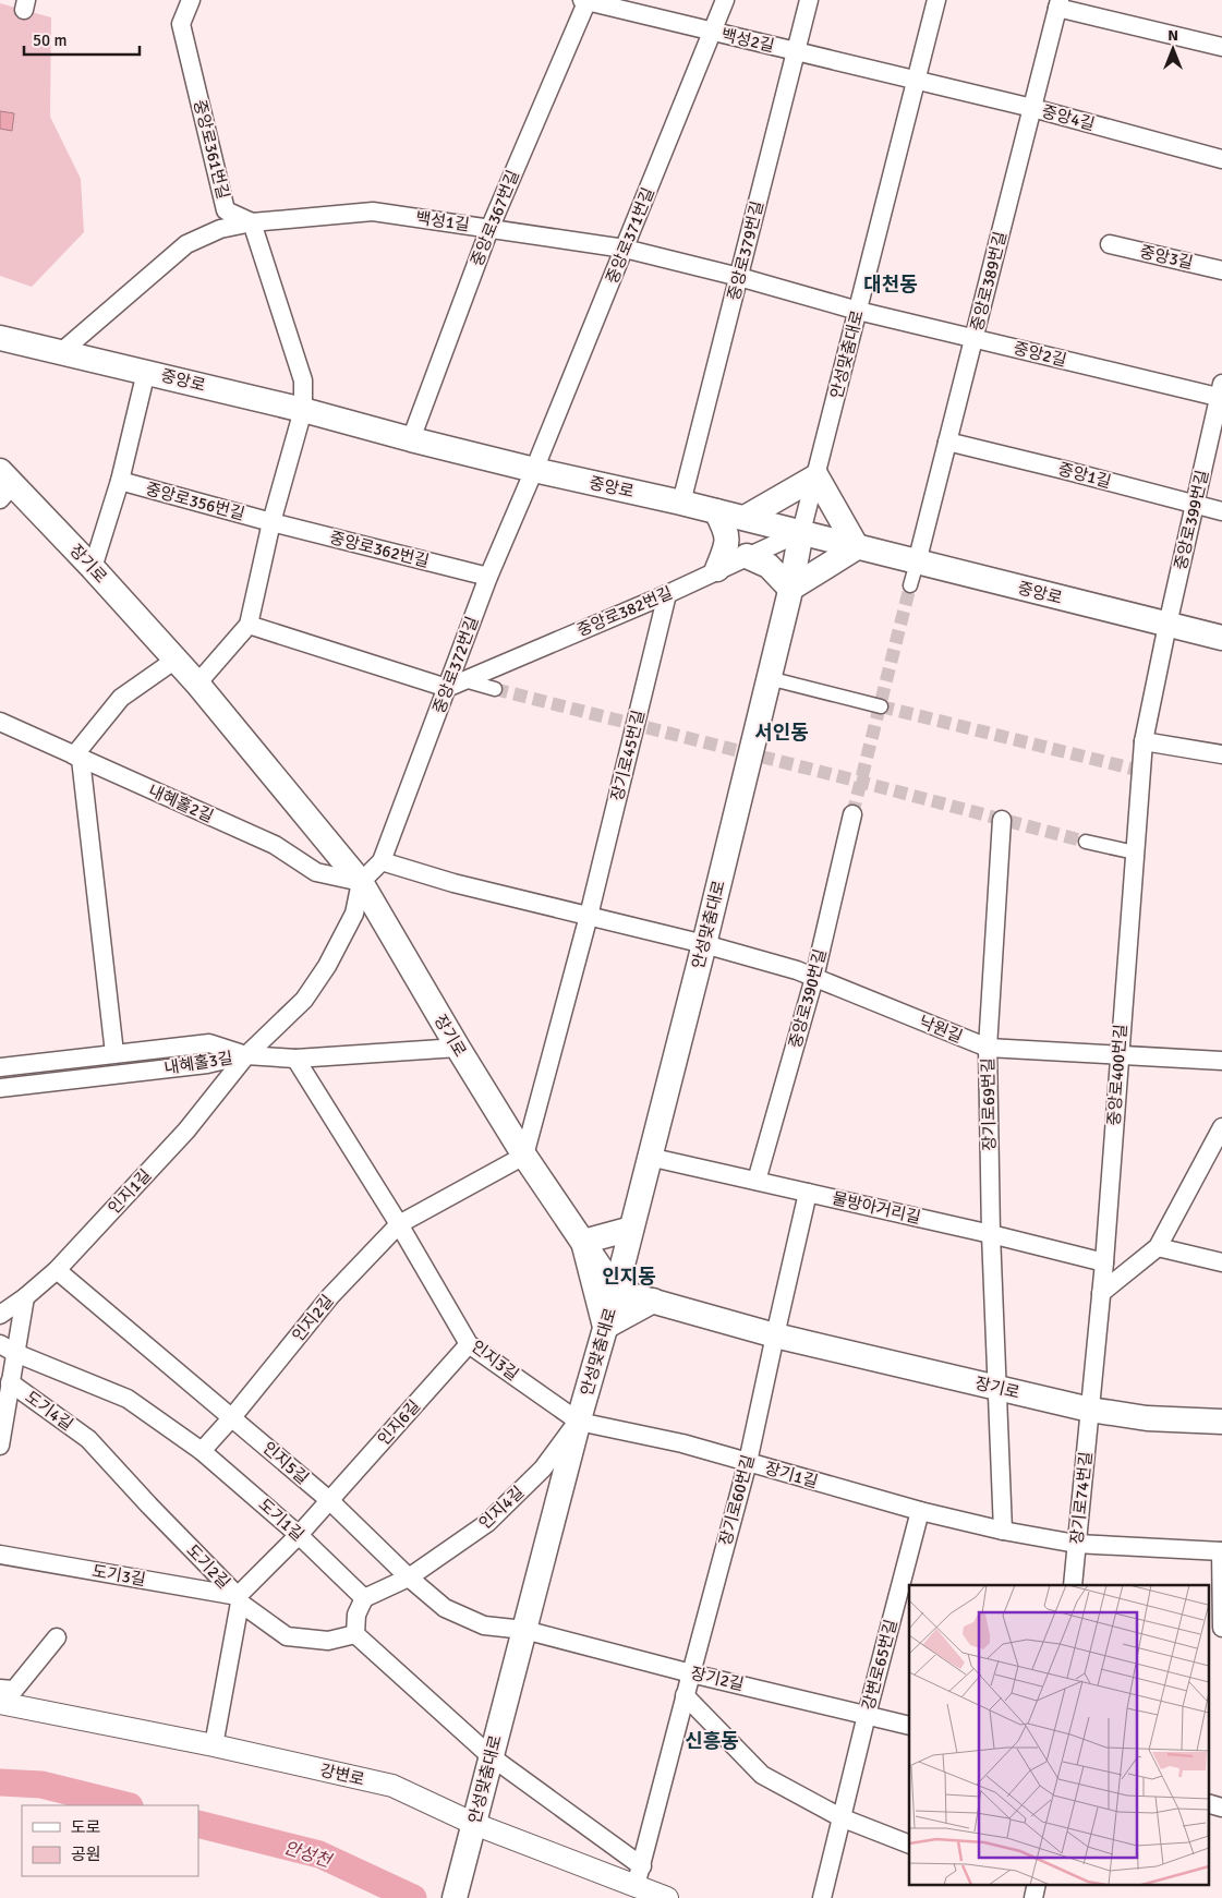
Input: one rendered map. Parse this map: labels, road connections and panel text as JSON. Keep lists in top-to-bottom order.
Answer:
{
  "streets": {
    "main road": ["안성맞춤대로", "중앙로", "장기로"],
    "street": [
      "백성2길",
      "중앙4길",
      "중앙로361번길",
      "중앙로367번길",
      "백성1길",
      "중앙로371번길",
      "중앙로379번길",
      "중앙3길",
      "중앙로389번길",
      "중앙2길",
      "중앙1길",
      "중앙로356번길",
      "중앙로399번길",
      "중앙로362번길",
      "중앙로382번길",
      "중앙로372번길",
      "장기로45번길",
      "내혜홀2길",
      "중앙로390번길",
      "낙원길",
      "내혜홀3길",
      "중앙로400번길",
      "장기로69번길",
      "인지1길",
      "물방아거리길",
      "인지2길",
      "인지3길",
      "도기4길",
      "인지6길",
      "인지5길",
      "장기1길",
      "장기로74번길",
      "장기로60번길",
      "인지4길",
      "도기1길",
      "도기2길",
      "도기3길",
      "강변로65번길",
      "장기2길",
      "강변로"
    ]
  },
  "crossings": [
    ["백성2길", "중앙4길"],
    ["백성2길", "중앙로367번길"],
    ["백성2길", "중앙로371번길"],
    ["백성2길", "중앙로379번길"],
    ["백성2길", "안성맞춤대로"],
    ["중앙4길", "중앙로389번길"],
    ["중앙4길", "안성맞춤대로"],
    ["중앙로361번길", "백성1길"],
    ["중앙로367번길", "백성1길"],
    ["중앙로367번길", "중앙로"],
    ["백성1길", "중앙로371번길"],
    ["백성1길", "중앙로379번길"],
    ["백성1길", "안성맞춤대로"],
    ["백성1길", "중앙2길"],
    ["백성1길", "중앙로"],
    ["중앙로371번길", "중앙로"],
    ["중앙로371번길", "중앙로372번길"],
    ["중앙로379번길", "중앙로"],
    ["중앙로389번길", "중앙2길"],
    ["중앙로389번길", "중앙로"],
    ["중앙로389번길", "중앙1길"],
    ["안성맞춤대로", "중앙2길"],
    ["안성맞춤대로", "중앙로"],
    ["안성맞춤대로", "장기로"],
    ["안성맞춤대로", "중앙로382번길"],
    ["안성맞춤대로", "낙원길"],
    ["안성맞춤대로", "물방아거리길"],
    ["안성맞춤대로", "인지3길"],
    ["안성맞춤대로", "인지5길"],
    ["안성맞춤대로", "장기1길"],
    ["안성맞춤대로", "인지4길"],
    ["안성맞춤대로", "장기2길"],
    ["안성맞춤대로", "강변로"],
    ["중앙2길", "중앙로399번길"],
    ["중앙로", "중앙로399번길"],
    ["중앙로", "중앙로382번길"],
    ["중앙로", "중앙로372번길"],
    ["중앙로", "중앙로400번길"],
    ["중앙1길", "중앙로399번길"],
    ["중앙로356번길", "중앙로362번길"],
    ["중앙로399번길", "중앙로400번길"],
    ["중앙로362번길", "중앙로372번길"],
    ["장기로", "중앙로372번길"],
    ["장기로", "장기로45번길"],
    ["장기로", "내혜홀2길"],
    ["장기로", "중앙로400번길"],
    ["장기로", "장기로69번길"],
    ["장기로", "인지1길"],
    ["장기로", "인지2길"],
    ["장기로", "장기로74번길"],
    ["장기로", "장기로60번길"],
    ["중앙로382번길", "중앙로372번길"],
    ["중앙로382번길", "장기로45번길"],
    ["중앙로372번길", "내혜홀2길"],
    ["중앙로372번길", "인지1길"],
    ["장기로45번길", "인지2길"],
    ["내혜홀2길", "인지1길"],
    ["중앙로390번길", "낙원길"],
    ["중앙로390번길", "물방아거리길"],
    ["낙원길", "중앙로400번길"],
    ["낙원길", "장기로69번길"],
    ["내혜홀3길", "인지1길"],
    ["중앙로400번길", "물방아거리길"],
    ["중앙로400번길", "장기로74번길"],
    ["장기로69번길", "물방아거리길"],
    ["인지1길", "도기4길"],
    ["인지1길", "인지5길"],
    ["인지2길", "인지3길"],
    ["인지2길", "인지5길"],
    ["인지2길", "도기1길"],
    ["인지3길", "인지6길"],
    ["인지3길", "장기1길"],
    ["인지3길", "인지4길"],
    ["도기4길", "도기1길"],
    ["도기4길", "도기2길"],
    ["인지6길", "인지5길"],
    ["인지6길", "도기1길"],
    ["인지6길", "도기2길"],
    ["인지6길", "도기3길"],
    ["인지5길", "인지4길"],
    ["인지5길", "장기2길"],
    ["장기1길", "장기로74번길"],
    ["장기1길", "장기로60번길"],
    ["장기1길", "인지4길"],
    ["장기1길", "강변로65번길"],
    ["장기로60번길", "장기2길"],
    ["장기로60번길", "강변로"],
    ["인지4길", "도기1길"],
    ["도기2길", "도기3길"],
    ["강변로65번길", "장기2길"]
  ],
  "districts": [
    "대천동",
    "서인동",
    "인지동",
    "신흥동"
  ],
  "water": ["안성천"],
  "legend": ["도로", "공원"],
  "scale_bar": "50 m",
  "north": "top"
}
